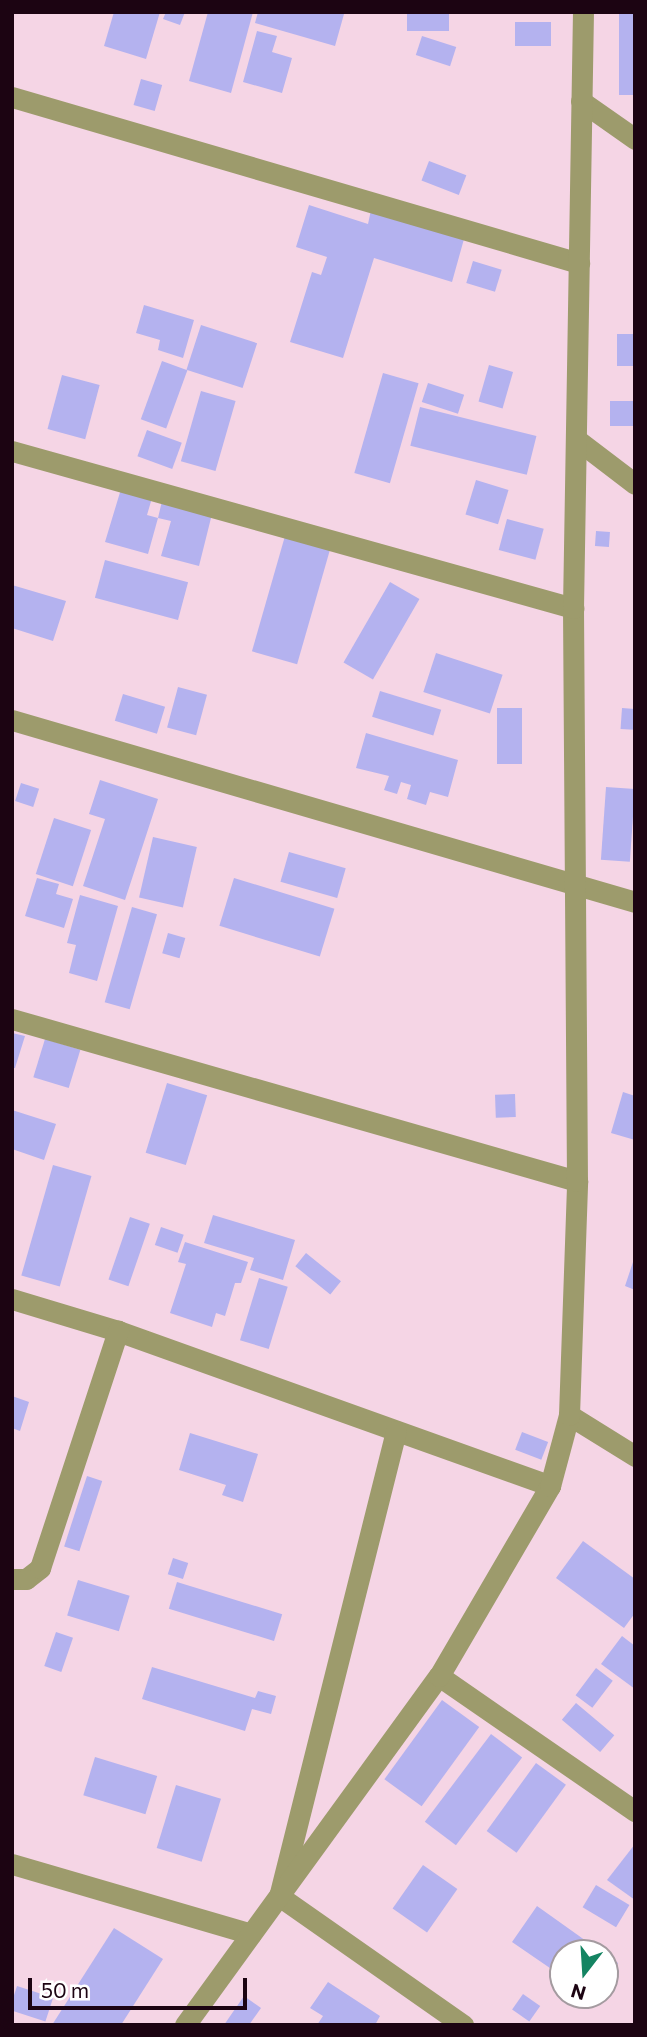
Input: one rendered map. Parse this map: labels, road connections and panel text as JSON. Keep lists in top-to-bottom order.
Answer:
{
  "scale_bar": "50 m",
  "north": "bottom"
}
